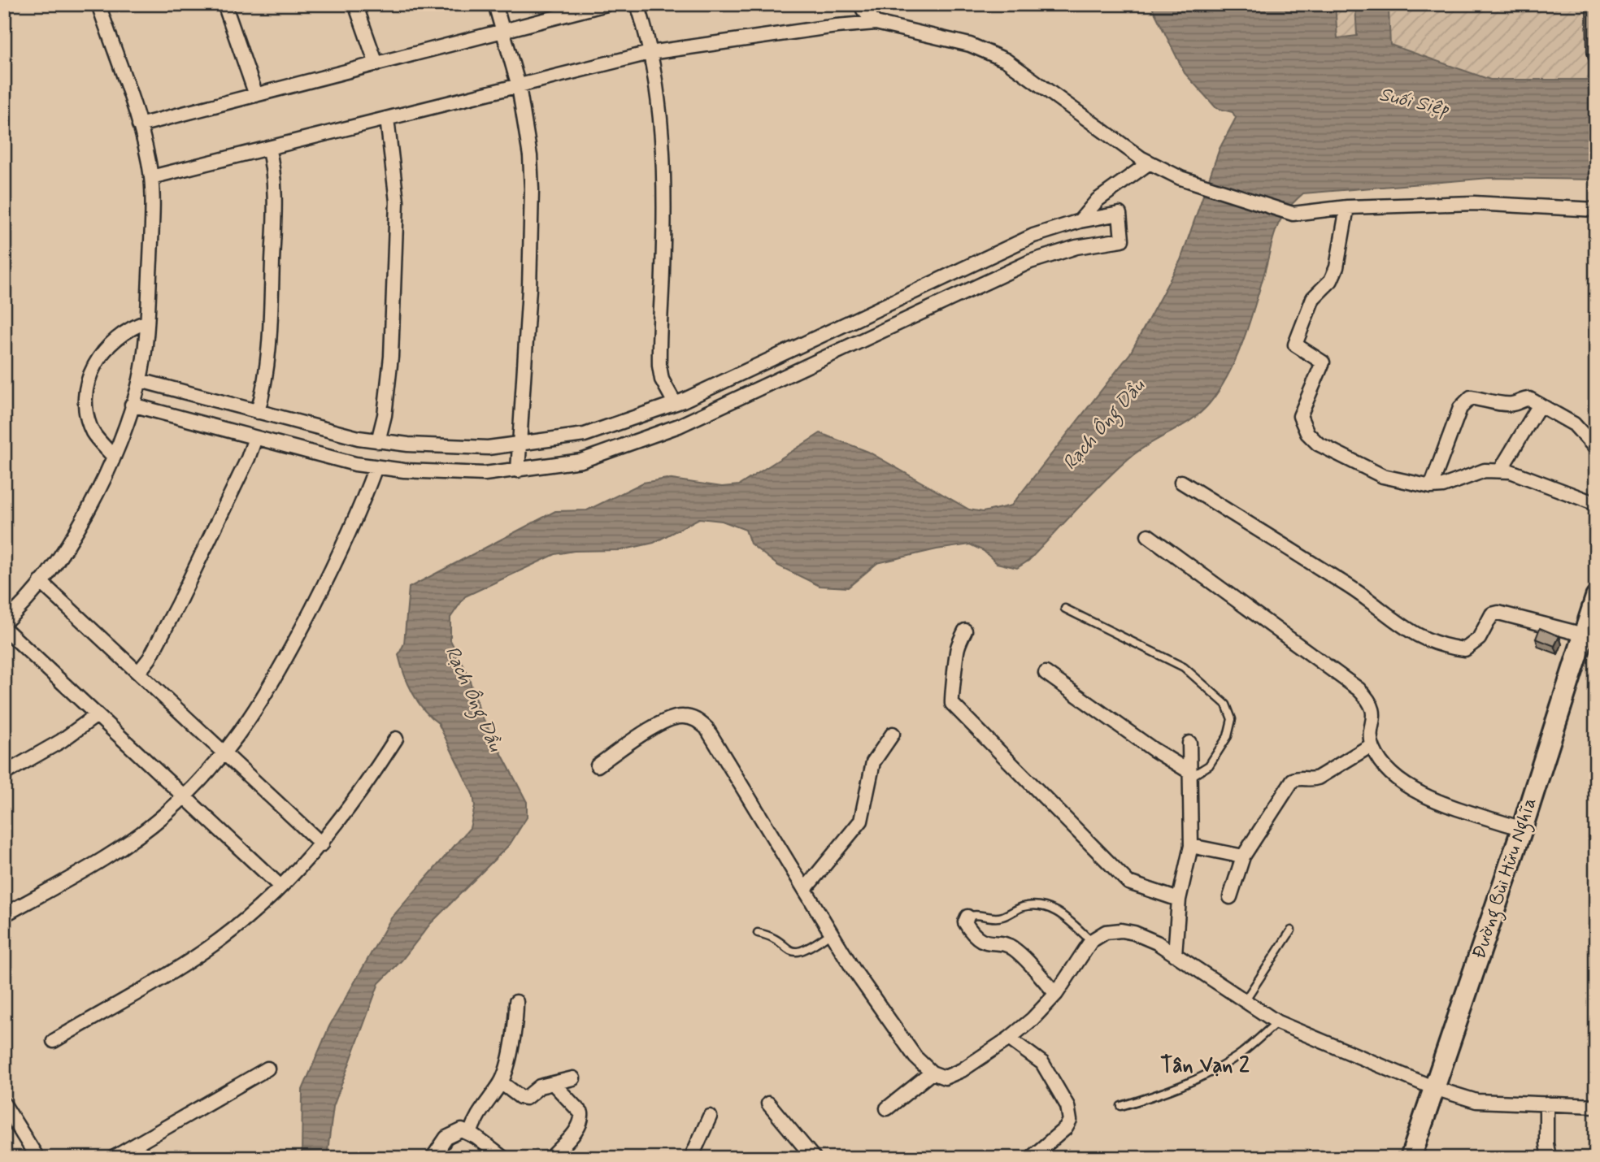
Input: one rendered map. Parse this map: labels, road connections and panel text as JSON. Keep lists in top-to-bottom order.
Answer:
{
  "streets": {
    "main road": ["Đường Bùi Hữu Nghĩa"]
  },
  "districts": ["Tân Vạn 2"],
  "water": ["Suối Siệp", "Rạch Ông Dầu"]
}
